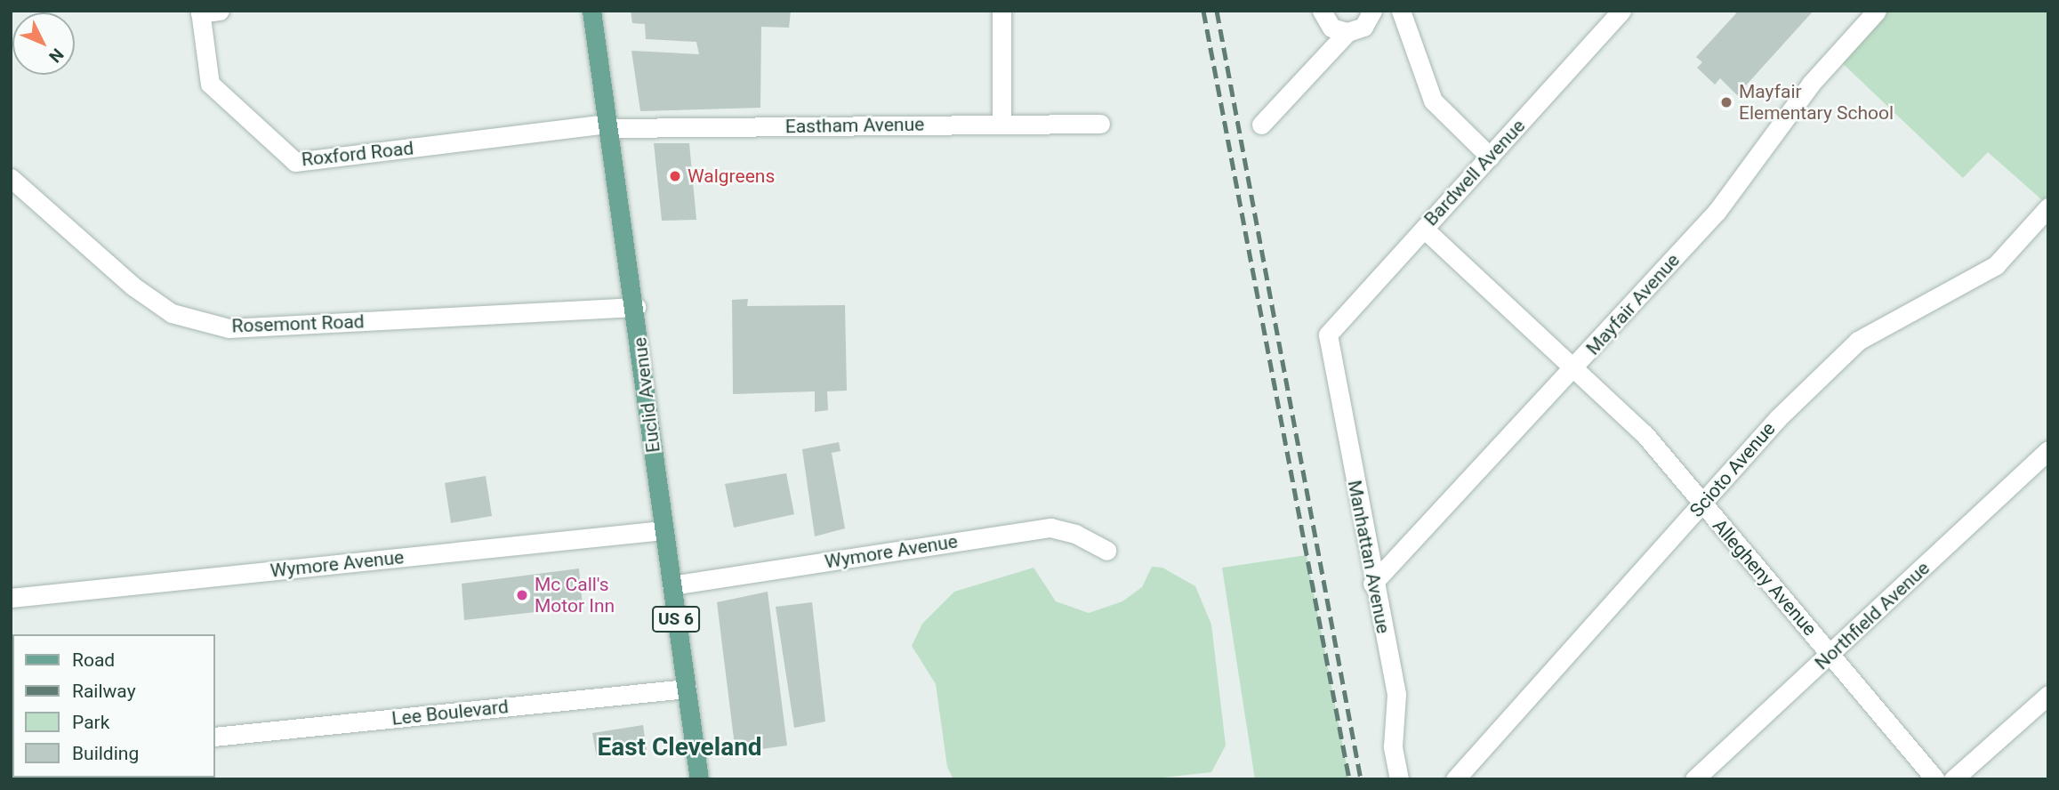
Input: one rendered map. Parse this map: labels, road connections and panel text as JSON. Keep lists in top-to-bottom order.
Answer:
{
  "streets": {
    "main road": ["Euclid Avenue", "US 6"],
    "street": [
      "Eastham Avenue",
      "Roxford Road",
      "Bardwell Avenue",
      "Mayfair Avenue",
      "Rosemont Road",
      "Scioto Avenue",
      "Wymore Avenue",
      "Manhattan Avenue",
      "Allegheny Avenue",
      "Northfield Avenue",
      "Lee Boulevard"
    ]
  },
  "crossings": [
    ["Eastham Avenue", "Roxford Road"],
    ["Eastham Avenue", "Euclid Avenue"],
    ["Roxford Road", "Euclid Avenue"],
    ["Bardwell Avenue", "Manhattan Avenue"],
    ["Bardwell Avenue", "Allegheny Avenue"],
    ["Mayfair Avenue", "Manhattan Avenue"],
    ["Mayfair Avenue", "Allegheny Avenue"],
    ["Rosemont Road", "Euclid Avenue"],
    ["Euclid Avenue", "Wymore Avenue"],
    ["Euclid Avenue", "Lee Boulevard"],
    ["Scioto Avenue", "Allegheny Avenue"],
    ["Allegheny Avenue", "Northfield Avenue"]
  ],
  "districts": ["East Cleveland"],
  "places": ["Mayfair Elementary School", "Walgreens", "Mc Call's Motor Inn"],
  "legend": [
    "Road",
    "Railway",
    "Park",
    "Building"
  ],
  "north": "bottom right"
}
